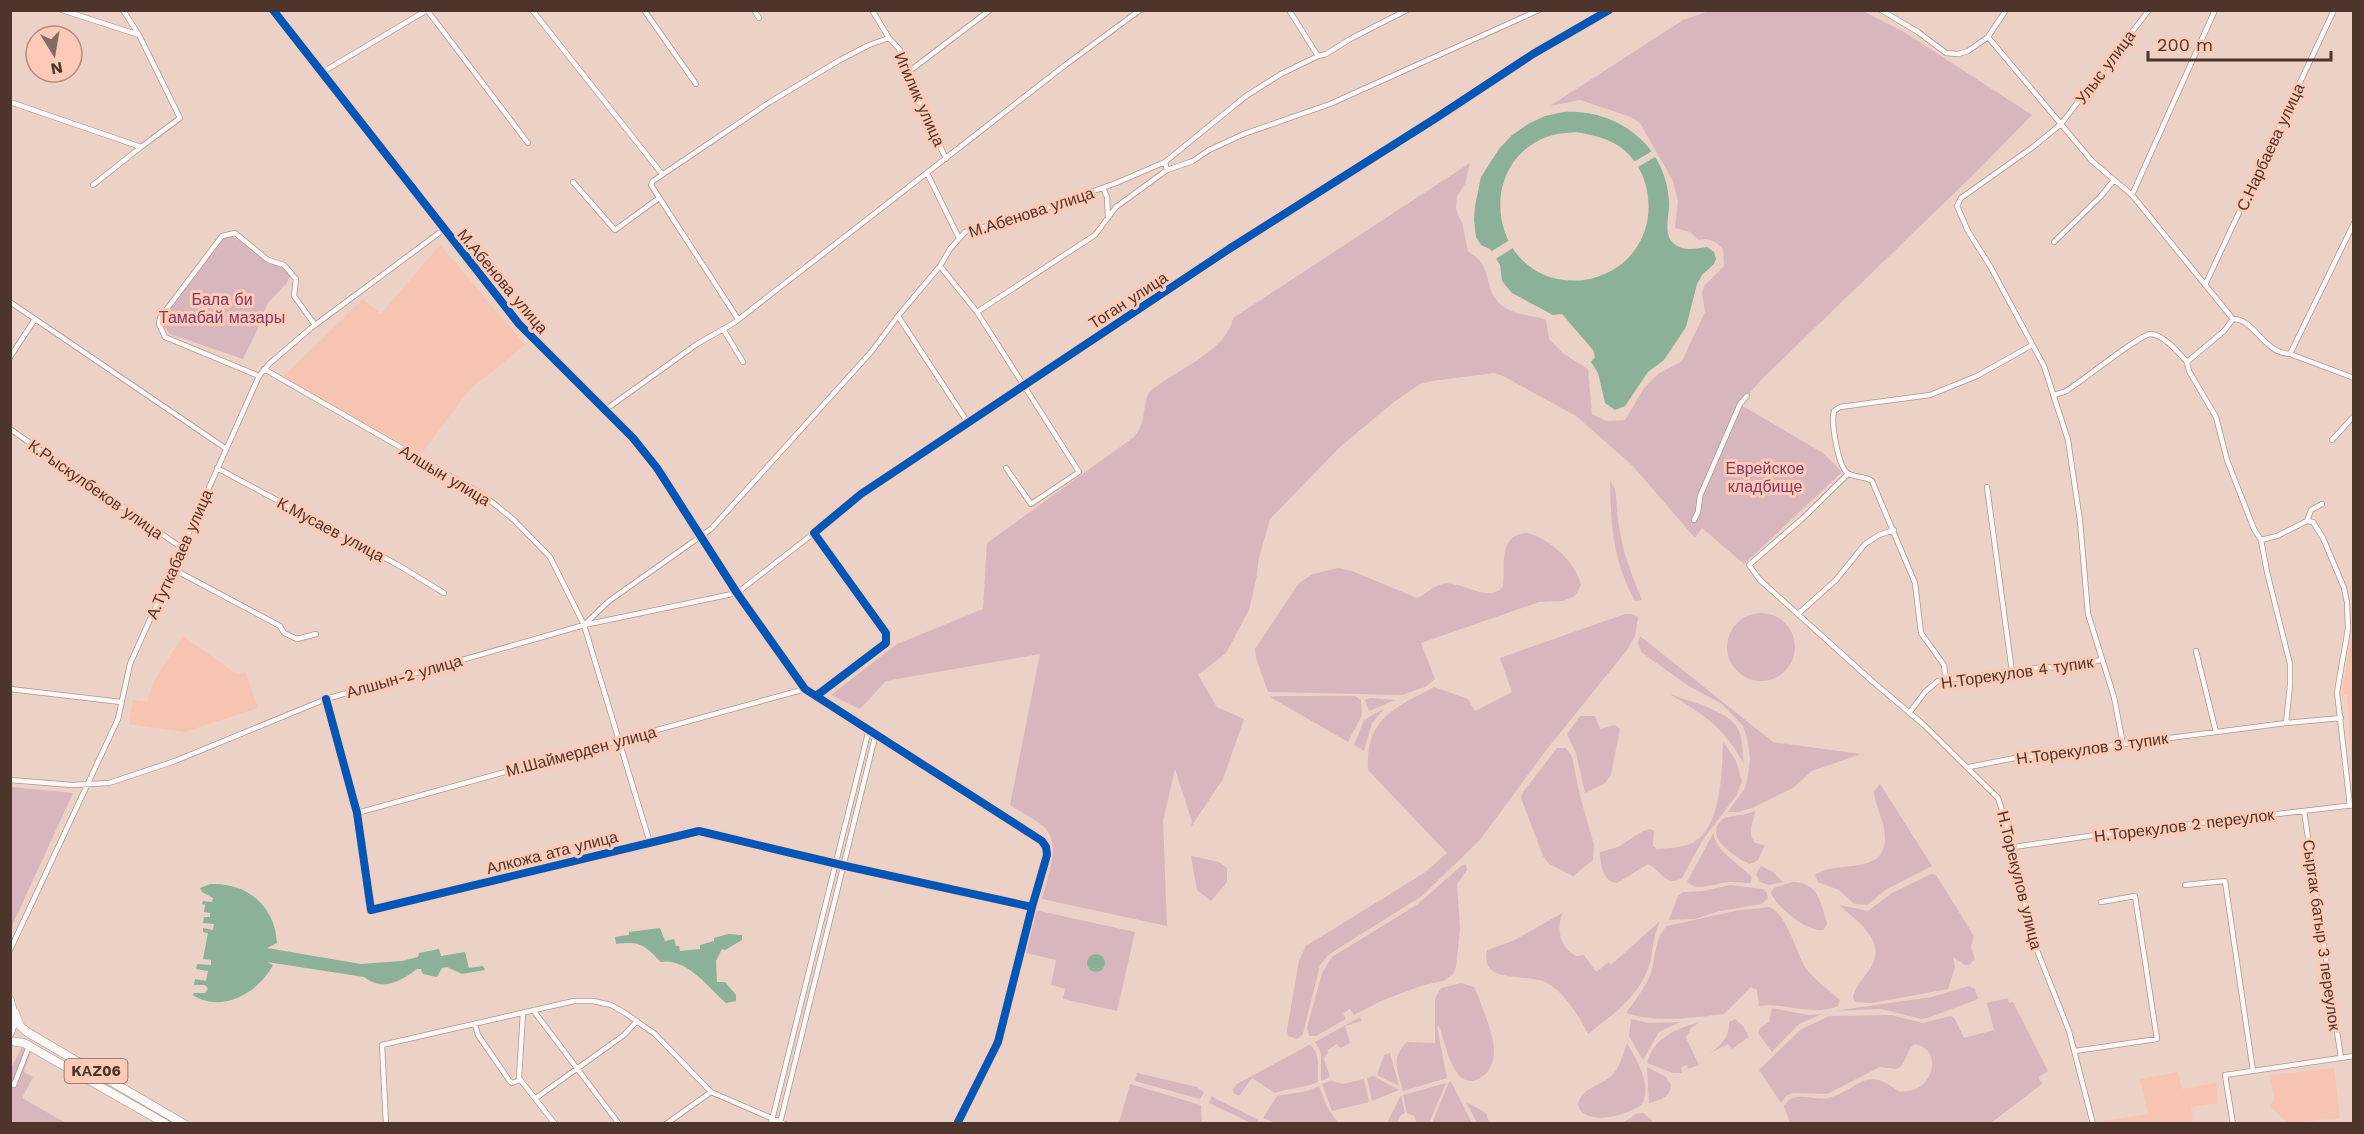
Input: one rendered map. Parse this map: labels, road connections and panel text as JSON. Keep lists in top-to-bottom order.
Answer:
{
  "streets": {
    "main road": ["KАZ06"],
    "street": [
      "Улыс улица",
      "Игилик улица",
      "С.Нарбаева улица",
      "М.Абенова улица",
      "Тоган улица",
      "Алшын улица",
      "К.Рыскулбеков улица",
      "К.Мусаев улица",
      "А.Туткабаев улица",
      "Н.Торекулов 4 тупик",
      "Алшын-2 улица",
      "Н.Торекулов 3 тупик",
      "М.Шаймерден улица",
      "Н.Торекулов 2 переулок",
      "Алкожа ата улица",
      "Н.Торекулов улица",
      "Сыргак батыр 3 переулок"
    ]
  },
  "crossings": [
    ["М.Абенова улица", "Тоган улица"],
    ["М.Абенова улица", "А.Туткабаев улица"],
    ["М.Абенова улица", "Алшын-2 улица"],
    ["М.Абенова улица", "М.Шаймерден улица"],
    ["М.Абенова улица", "Алкожа ата улица"],
    ["Алшын улица", "А.Туткабаев улица"],
    ["Алшын улица", "Алшын-2 улица"],
    ["Алшын улица", "М.Шаймерден улица"],
    ["Алшын улица", "Алкожа ата улица"],
    ["К.Рыскулбеков улица", "А.Туткабаев улица"],
    ["К.Мусаев улица", "А.Туткабаев улица"],
    ["А.Туткабаев улица", "Алшын-2 улица"],
    ["Н.Торекулов 4 тупик", "Н.Торекулов улица"],
    ["Н.Торекулов 3 тупик", "Н.Торекулов улица"],
    ["М.Шаймерден улица", "Алкожа ата улица"],
    ["Н.Торекулов 2 переулок", "Н.Торекулов улица"],
    ["Н.Торекулов 2 переулок", "Сыргак батыр 3 переулок"]
  ],
  "parks": ["Бала би Тамабай мазары", "Еврейское кладбище"],
  "scale_bar": "200 m",
  "north": "bottom"
}
